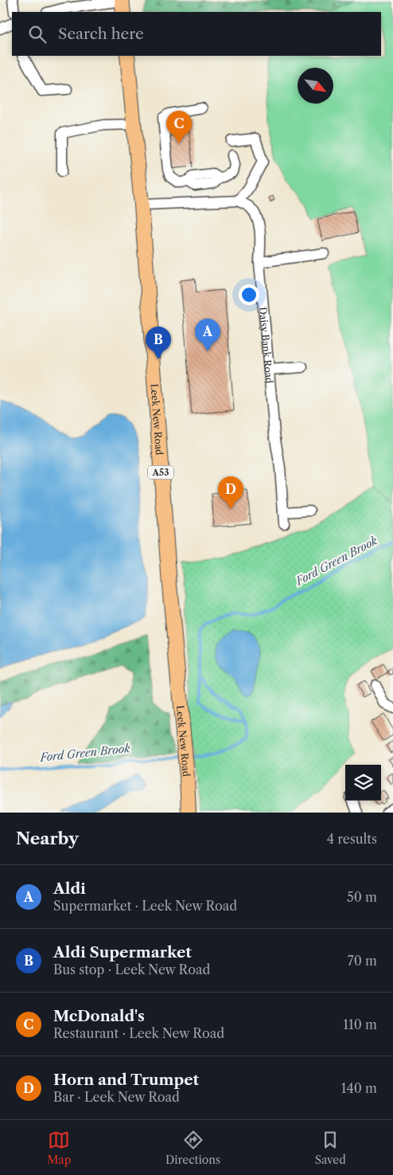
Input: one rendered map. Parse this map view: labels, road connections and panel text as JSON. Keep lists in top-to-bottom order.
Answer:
{
  "streets": {
    "highway": ["Leek New Road", "A53"],
    "street": ["Daisy Bank Road"]
  },
  "water": ["Ford Green Brook"],
  "north": "bottom right",
  "page": {
    "search": "Search here",
    "pins": [
      "C",
      "A",
      "B",
      "D"
    ],
    "heading": ["Nearby", "4 results"],
    "list": [
      {
        "mark": "A",
        "name": "Aldi",
        "note": "Supermarket · Leek New Road",
        "value": "50 m"
      },
      {
        "mark": "B",
        "name": "Aldi Supermarket",
        "note": "Bus stop · Leek New Road",
        "value": "70 m"
      },
      {
        "mark": "C",
        "name": "McDonald's",
        "note": "Restaurant · Leek New Road",
        "value": "110 m"
      },
      {
        "mark": "D",
        "name": "Horn and Trumpet",
        "note": "Bar · Leek New Road",
        "value": "140 m"
      }
    ],
    "nav": ["Map", "Directions", "Saved"]
  }
}
